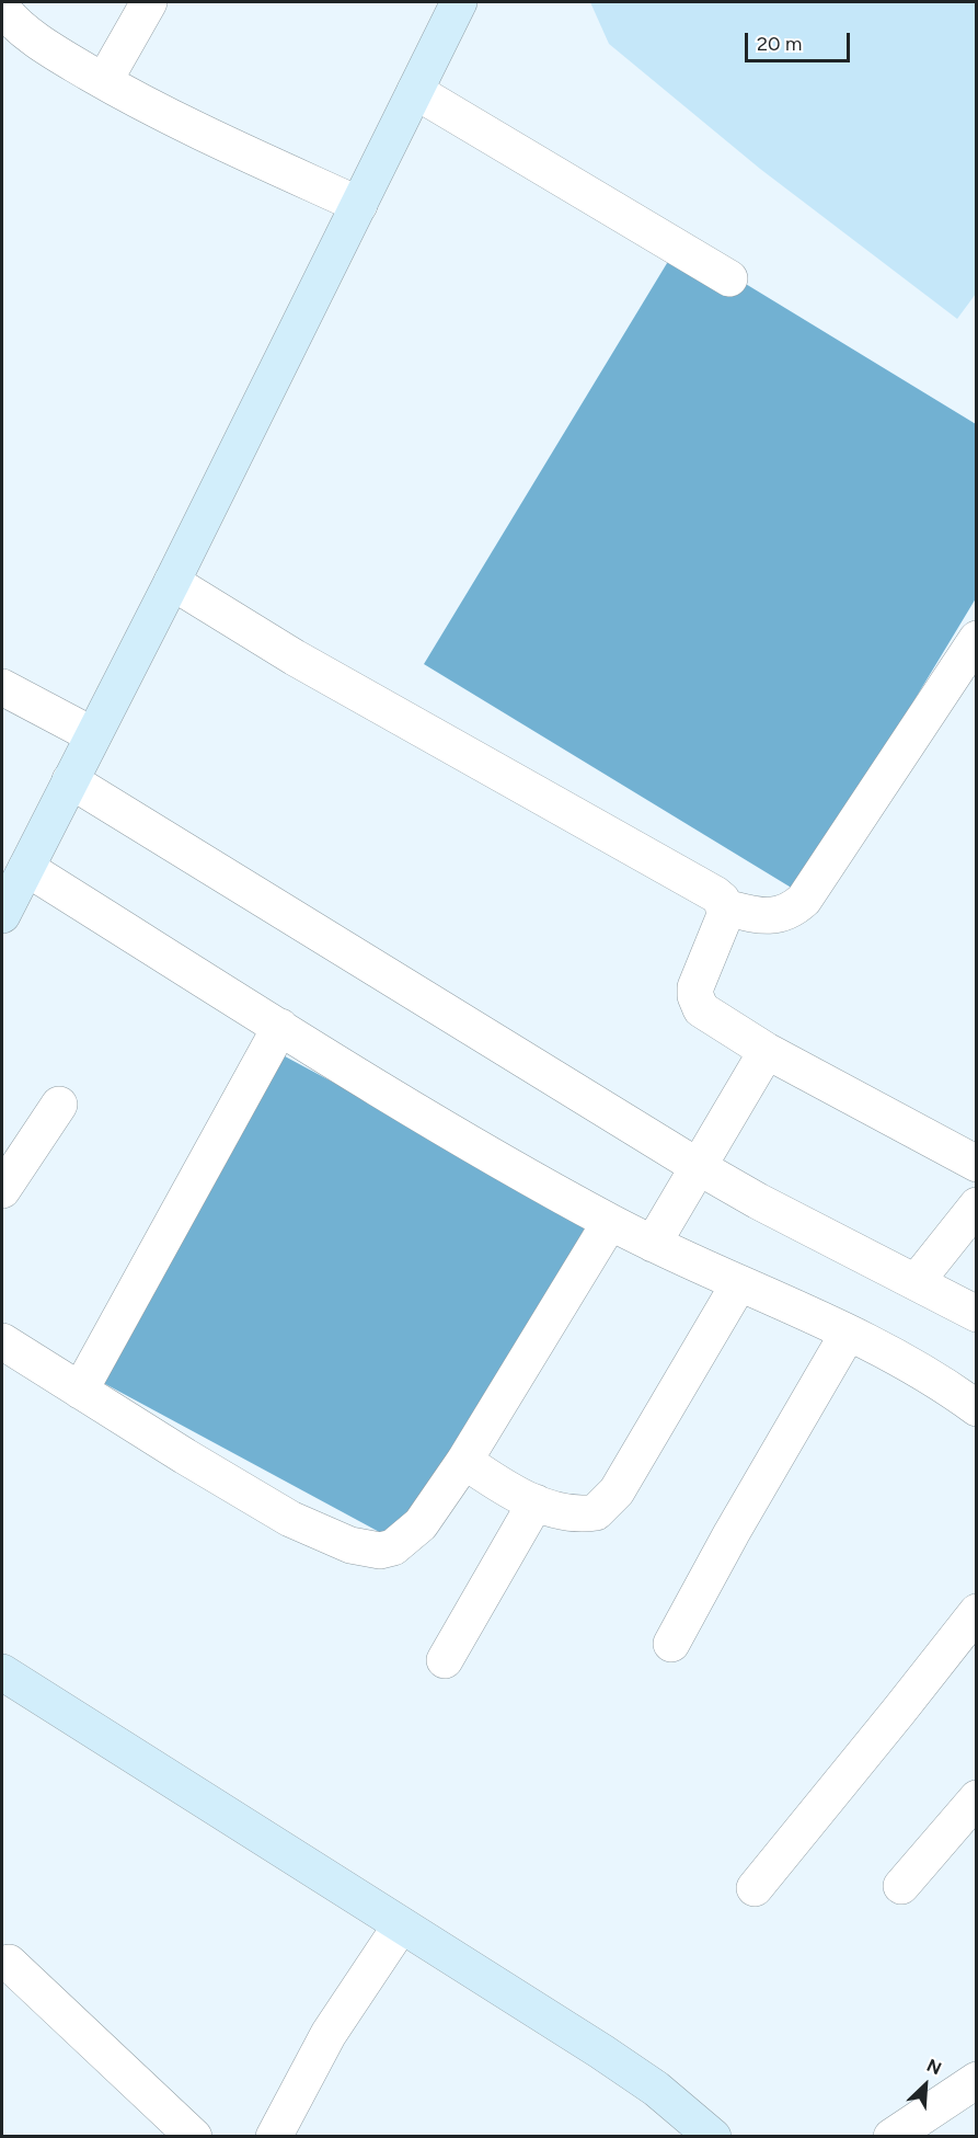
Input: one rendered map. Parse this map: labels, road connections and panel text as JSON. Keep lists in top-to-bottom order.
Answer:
{
  "scale_bar": "20 m",
  "north": "top right"
}
